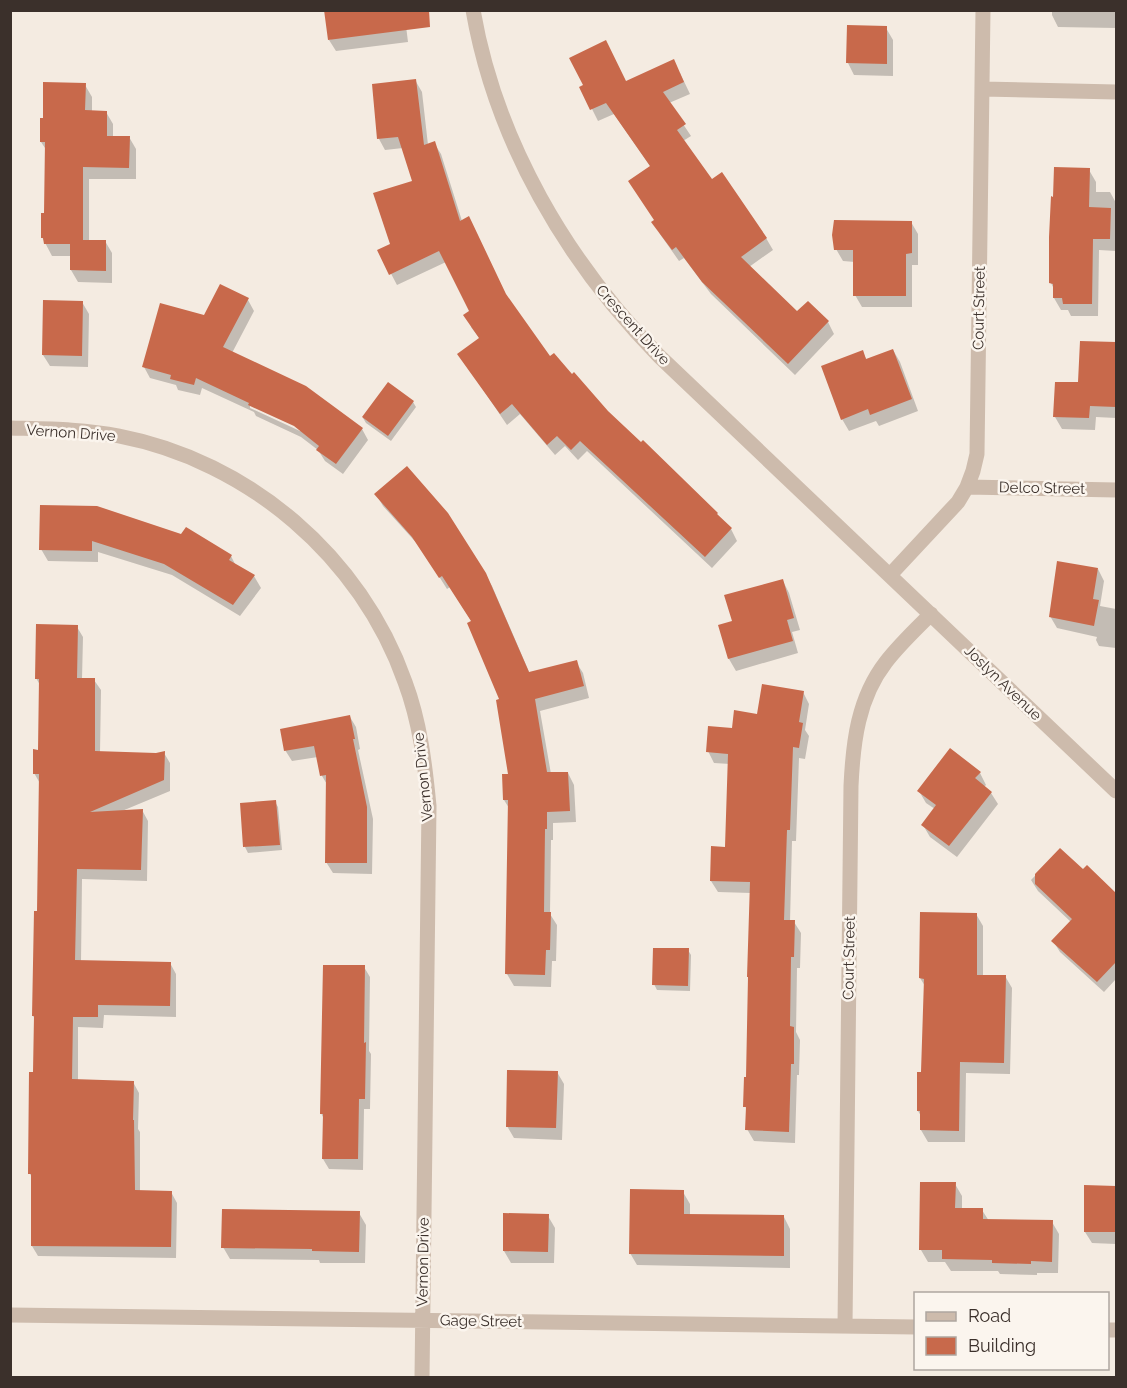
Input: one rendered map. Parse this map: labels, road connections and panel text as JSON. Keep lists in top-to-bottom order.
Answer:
{
  "streets": {
    "street": [
      "Court Street",
      "Crescent Drive",
      "Vernon Drive",
      "Delco Street",
      "Joslyn Avenue",
      "Gage Street"
    ]
  },
  "crossings": [
    ["Court Street", "Crescent Drive"],
    ["Court Street", "Delco Street"],
    ["Court Street", "Joslyn Avenue"],
    ["Court Street", "Gage Street"],
    ["Crescent Drive", "Joslyn Avenue"],
    ["Vernon Drive", "Gage Street"]
  ],
  "legend": ["Road", "Building"]
}
